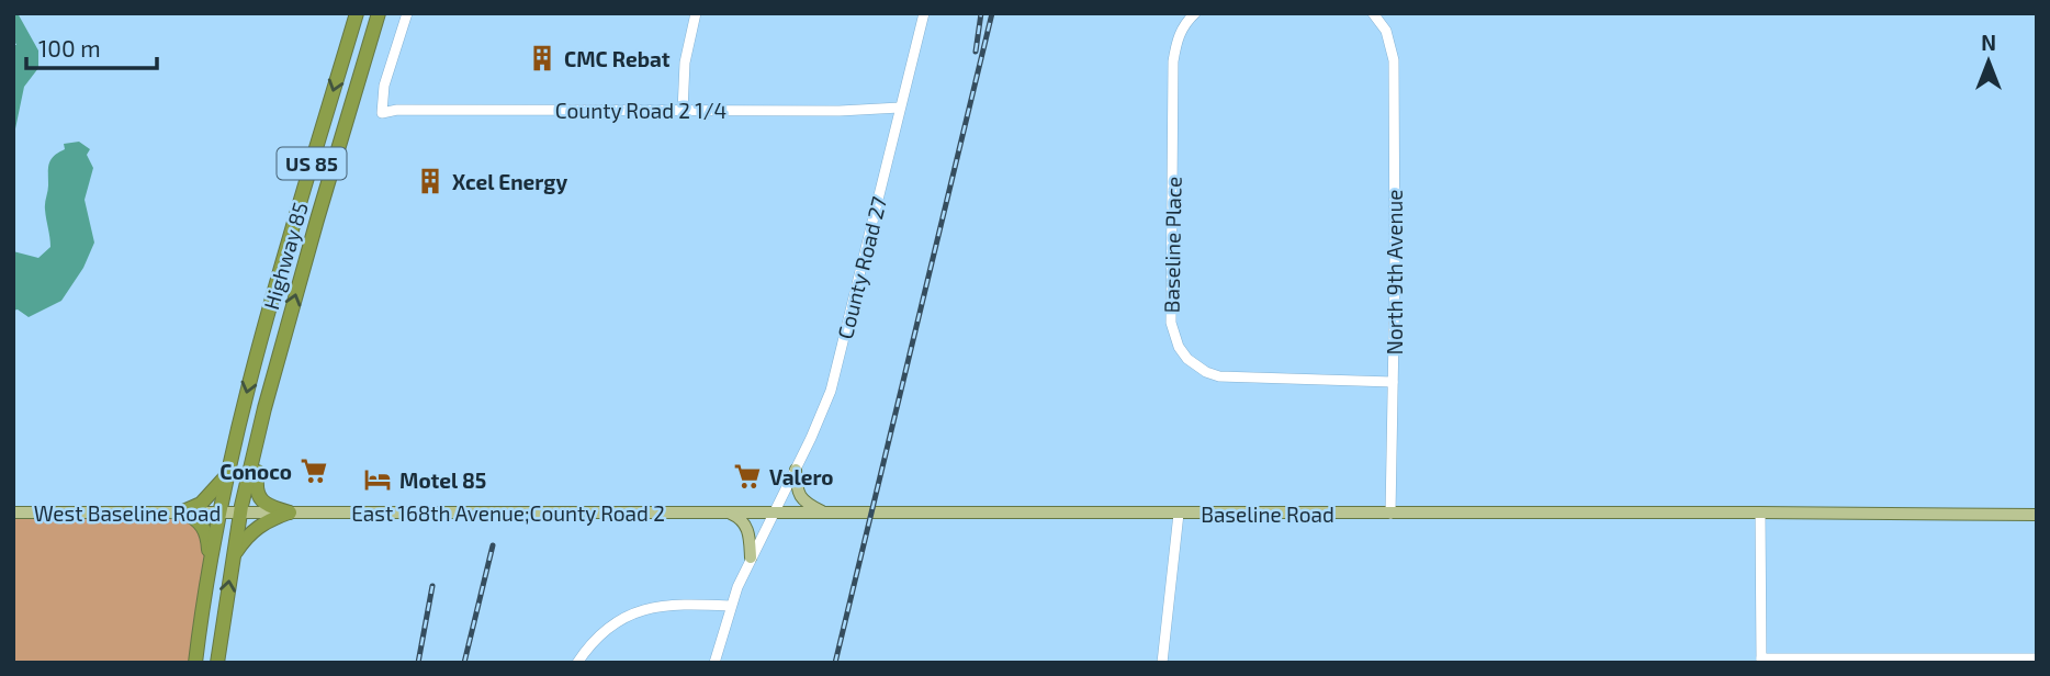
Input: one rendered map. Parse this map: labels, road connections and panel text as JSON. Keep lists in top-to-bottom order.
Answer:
{
  "streets": {
    "highway": ["US 85", "Highway 85"],
    "main road": ["West Baseline Road", "East 168th Avenue;County Road 2", "Baseline Road"],
    "street": [
      "County Road 2 1/4",
      "Baseline Place",
      "County Road 27",
      "North 9th Avenue"
    ]
  },
  "crossings": [
    ["County Road 2 1/4", "County Road 27"],
    ["US 85", "Highway 85"],
    ["US 85", "West Baseline Road"],
    ["US 85", "East 168th Avenue;County Road 2"],
    ["Baseline Place", "North 9th Avenue"],
    ["Highway 85", "West Baseline Road"],
    ["Highway 85", "East 168th Avenue;County Road 2"],
    ["County Road 27", "East 168th Avenue;County Road 2"],
    ["County Road 27", "Baseline Road"],
    ["North 9th Avenue", "Baseline Road"],
    ["West Baseline Road", "East 168th Avenue;County Road 2"],
    ["East 168th Avenue;County Road 2", "Baseline Road"]
  ],
  "places": {
    "building": ["CMC Rebat", "Xcel Energy"],
    "supermarket": ["Conoco", "Valero"],
    "hotel": ["Motel 85"]
  },
  "scale_bar": "100 m",
  "north": "top"
}
